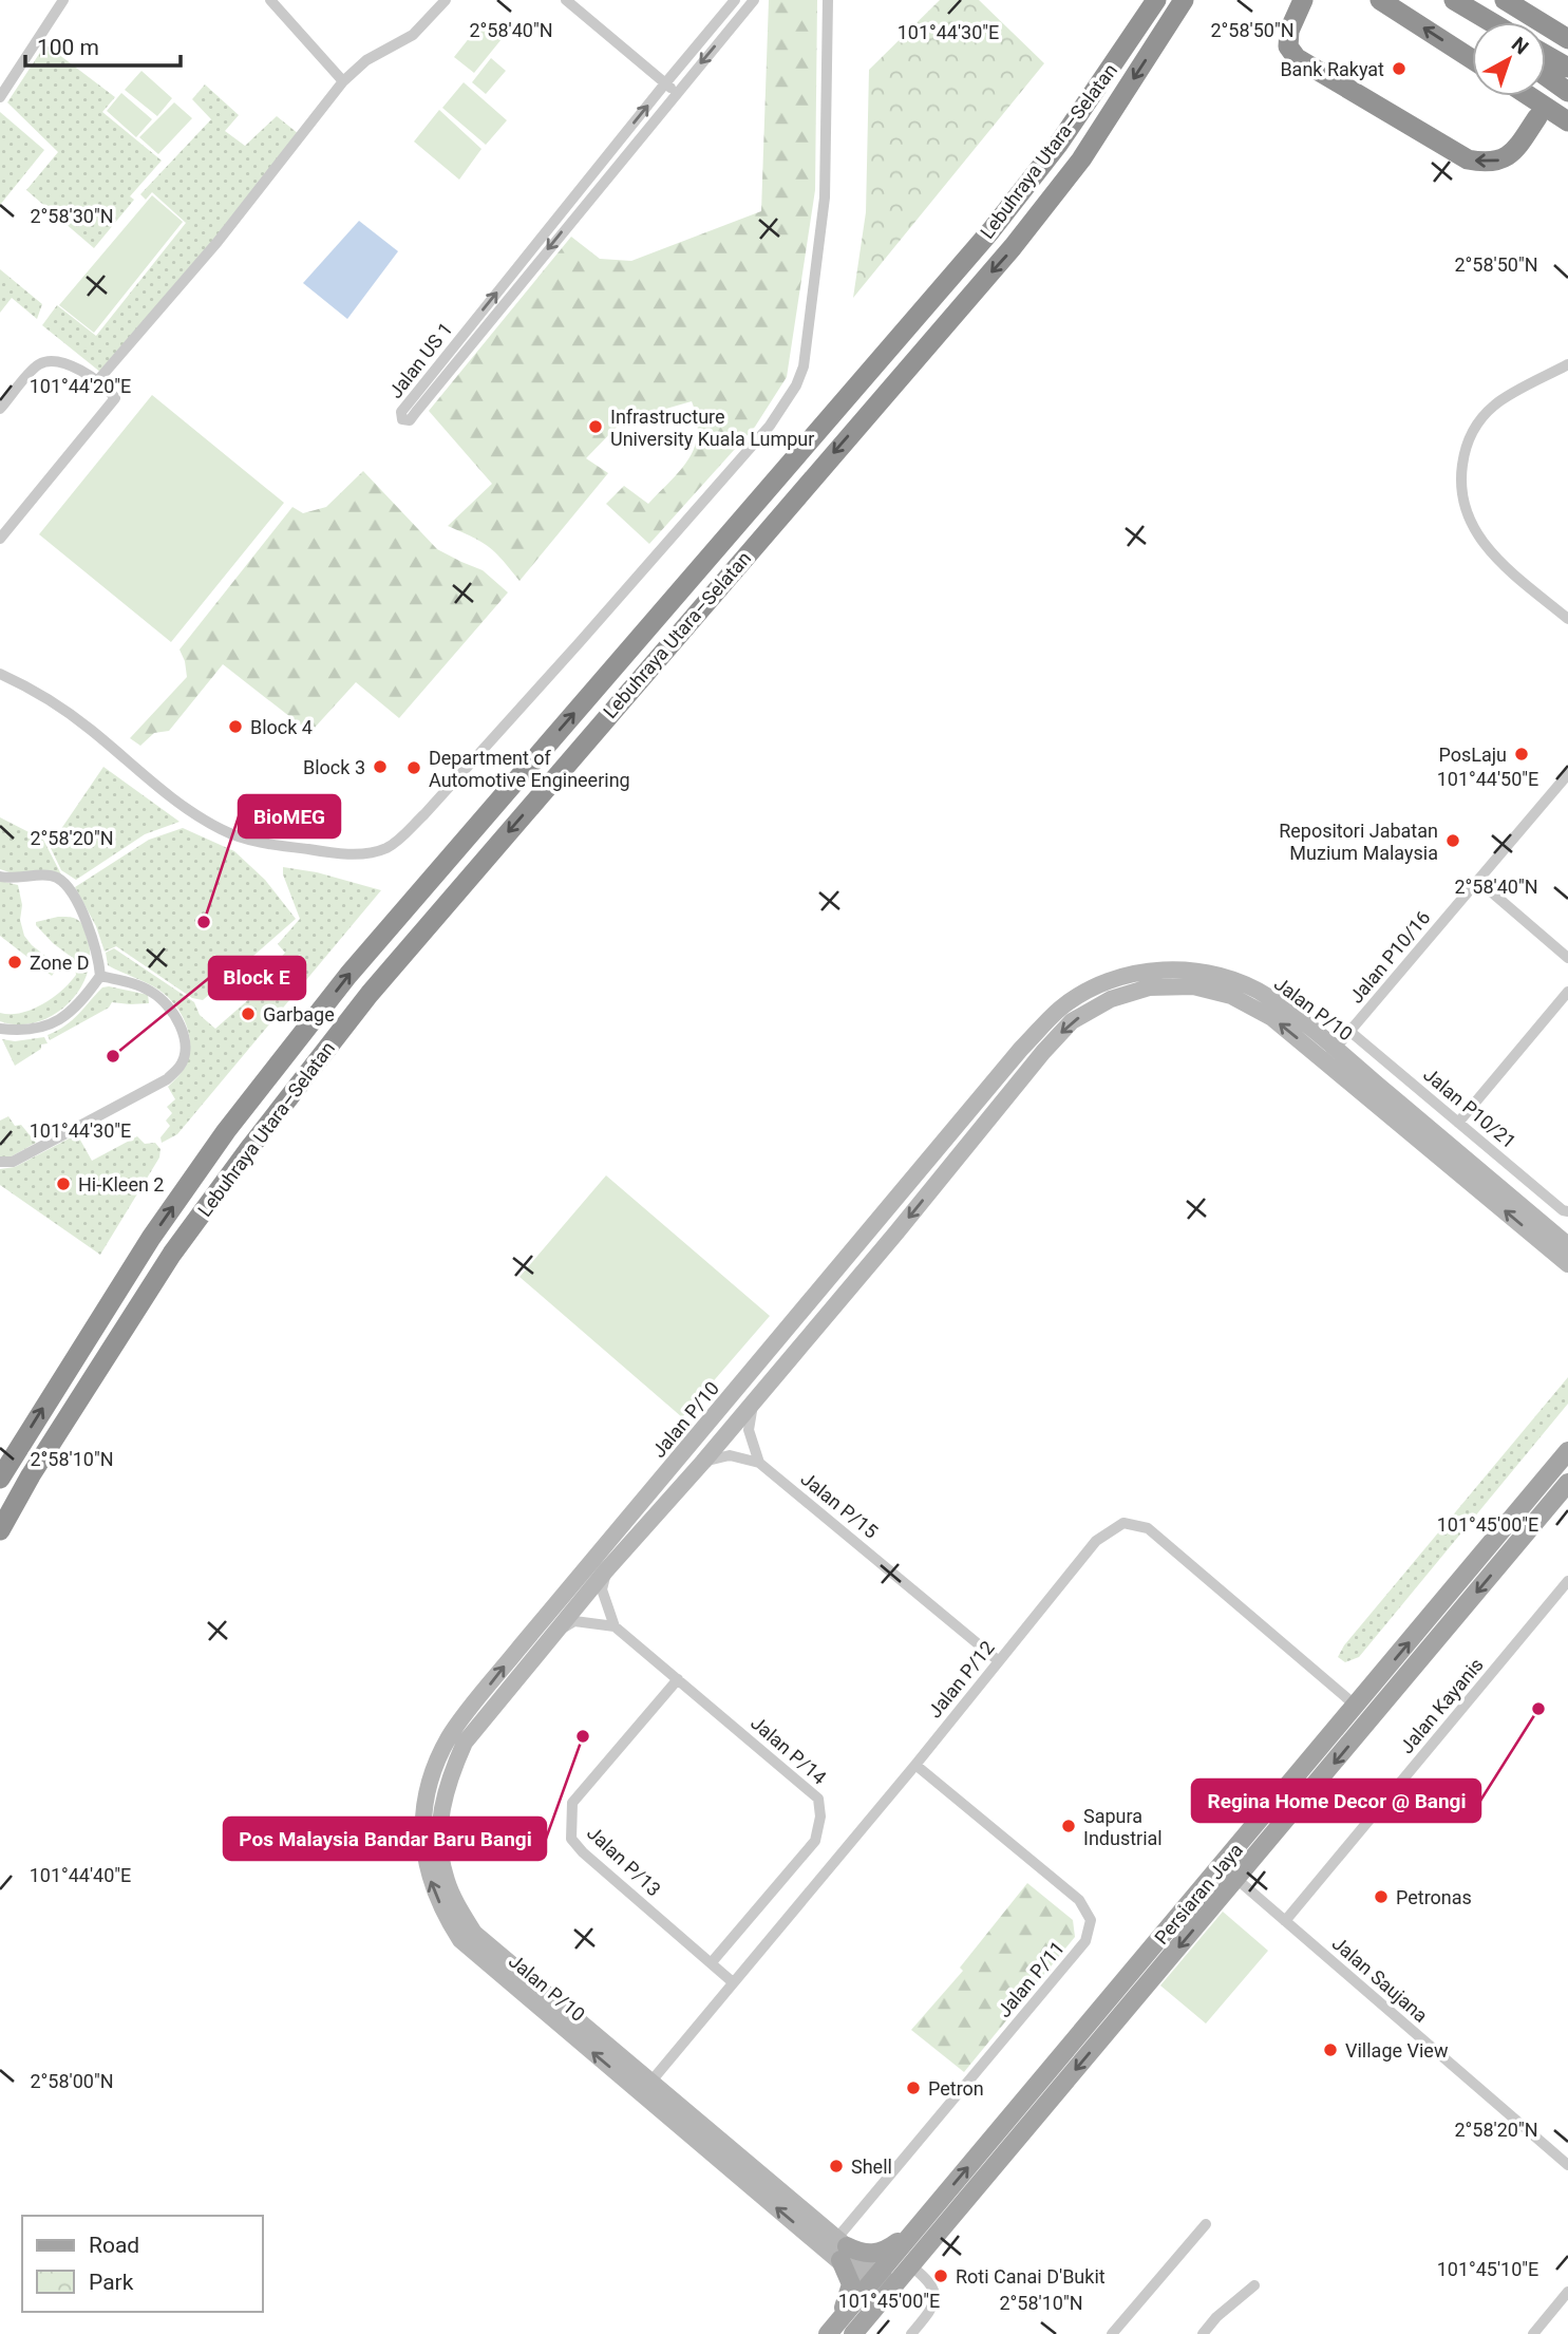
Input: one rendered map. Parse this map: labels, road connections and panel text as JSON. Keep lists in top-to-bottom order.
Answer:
{
  "streets": {
    "highway": ["Lebuhraya Utara–Selatan"],
    "main road": ["Persiaran Jaya"],
    "street": [
      "Jalan US 1",
      "Jalan P10/16",
      "Jalan P/10",
      "Jalan P10/21",
      "Jalan P/15",
      "Jalan P/12",
      "Jalan Kayanis",
      "Jalan P/14",
      "Jalan P/13",
      "Jalan P/11",
      "Jalan Saujana"
    ]
  },
  "crossings": [
    ["Jalan P10/16", "Jalan P/10"],
    ["Jalan P10/16", "Jalan P10/21"],
    ["Jalan P/10", "Jalan P/12"],
    ["Jalan P/10", "Persiaran Jaya"],
    ["Jalan P/10", "Jalan P/11"],
    ["Jalan P/15", "Jalan P/12"],
    ["Jalan P/12", "Jalan P/13"],
    ["Jalan P/12", "Persiaran Jaya"],
    ["Jalan P/12", "Jalan P/11"],
    ["Jalan Kayanis", "Jalan Saujana"],
    ["Jalan P/14", "Jalan P/13"],
    ["Persiaran Jaya", "Jalan Saujana"]
  ],
  "places": [
    "Bank Rakyat",
    "Infrastructure University Kuala Lumpur",
    "Block 4",
    "PosLaju",
    "Block 3",
    "Department of Automotive Engineering",
    "Repositori Jabatan Muzium Malaysia",
    "BioMEG",
    "Zone D",
    "Garbage",
    "Block E",
    "Hi-Kleen 2",
    "Regina Home Decor @ Bangi",
    "Pos Malaysia Bandar Baru Bangi",
    "Sapura Industrial",
    "Petronas",
    "Village View",
    "Petron",
    "Shell",
    "Roti Canai D'Bukit"
  ],
  "legend": ["Road", "Park"],
  "scale_bar": "100 m",
  "north": "top right",
  "coordinates": [
    "2°58'40\"N",
    "2°58'50\"N",
    "101°44'30\"E",
    "2°58'30\"N",
    "101°44'20\"E",
    "101°44'50\"E",
    "2°58'20\"N",
    "2°58'10\"N",
    "101°45'00\"E",
    "101°44'40\"E",
    "2°58'00\"N",
    "101°45'10\"E"
  ]
}
